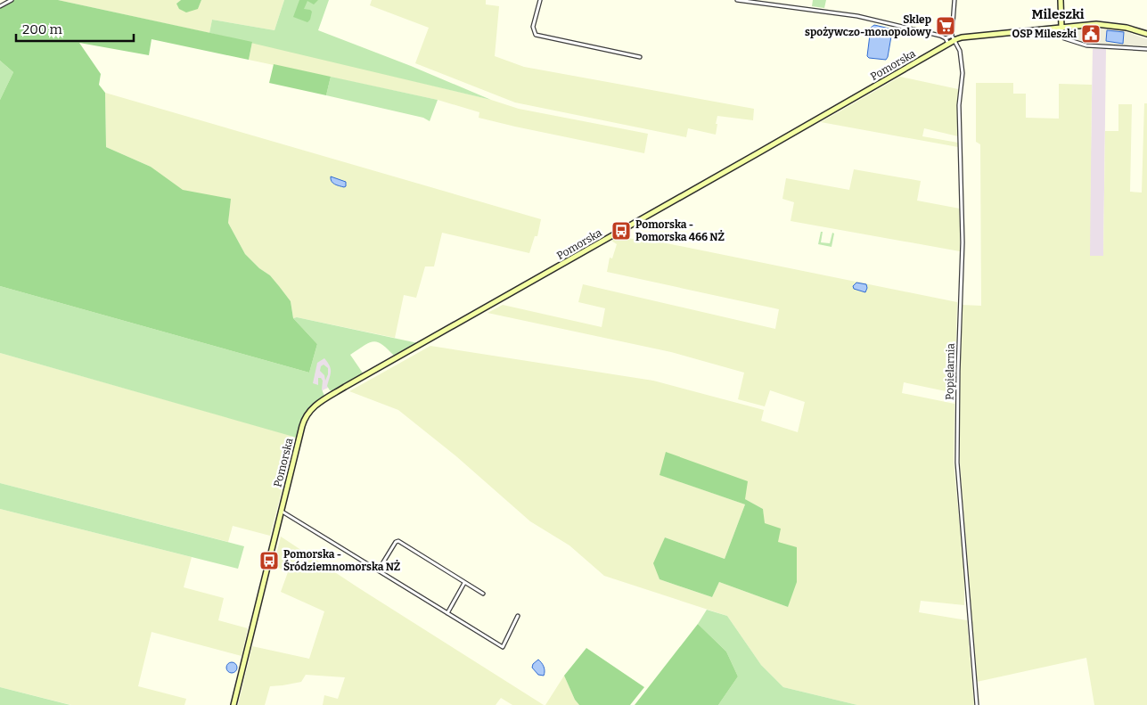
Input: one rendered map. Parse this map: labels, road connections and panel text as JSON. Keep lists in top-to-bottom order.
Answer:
{
  "streets": {
    "street": ["Pomorska", "Popielarnia"]
  },
  "crossings": [
    ["Pomorska", "Popielarnia"]
  ],
  "districts": ["Mileszki"],
  "places": {
    "supermarket": ["Sklep spożywczo-monopolowy"],
    "public building": ["OSP Mileszki"],
    "bus stop": ["Pomorska - Pomorska 466 NŻ", "Pomorska - Śródziemnomorska NŻ"]
  },
  "scale_bar": "200 m"
}
